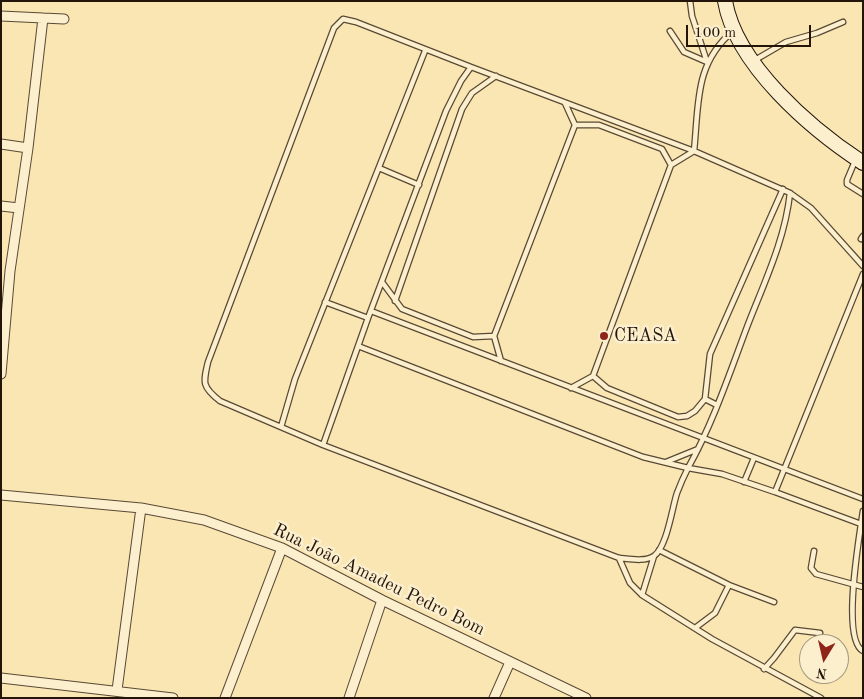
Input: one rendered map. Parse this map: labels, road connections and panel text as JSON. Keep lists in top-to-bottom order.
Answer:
{
  "streets": {
    "street": ["Rua João Amadeu Pedro Bom"]
  },
  "places": ["CEASA"],
  "scale_bar": "100 m",
  "north": "bottom"
}
